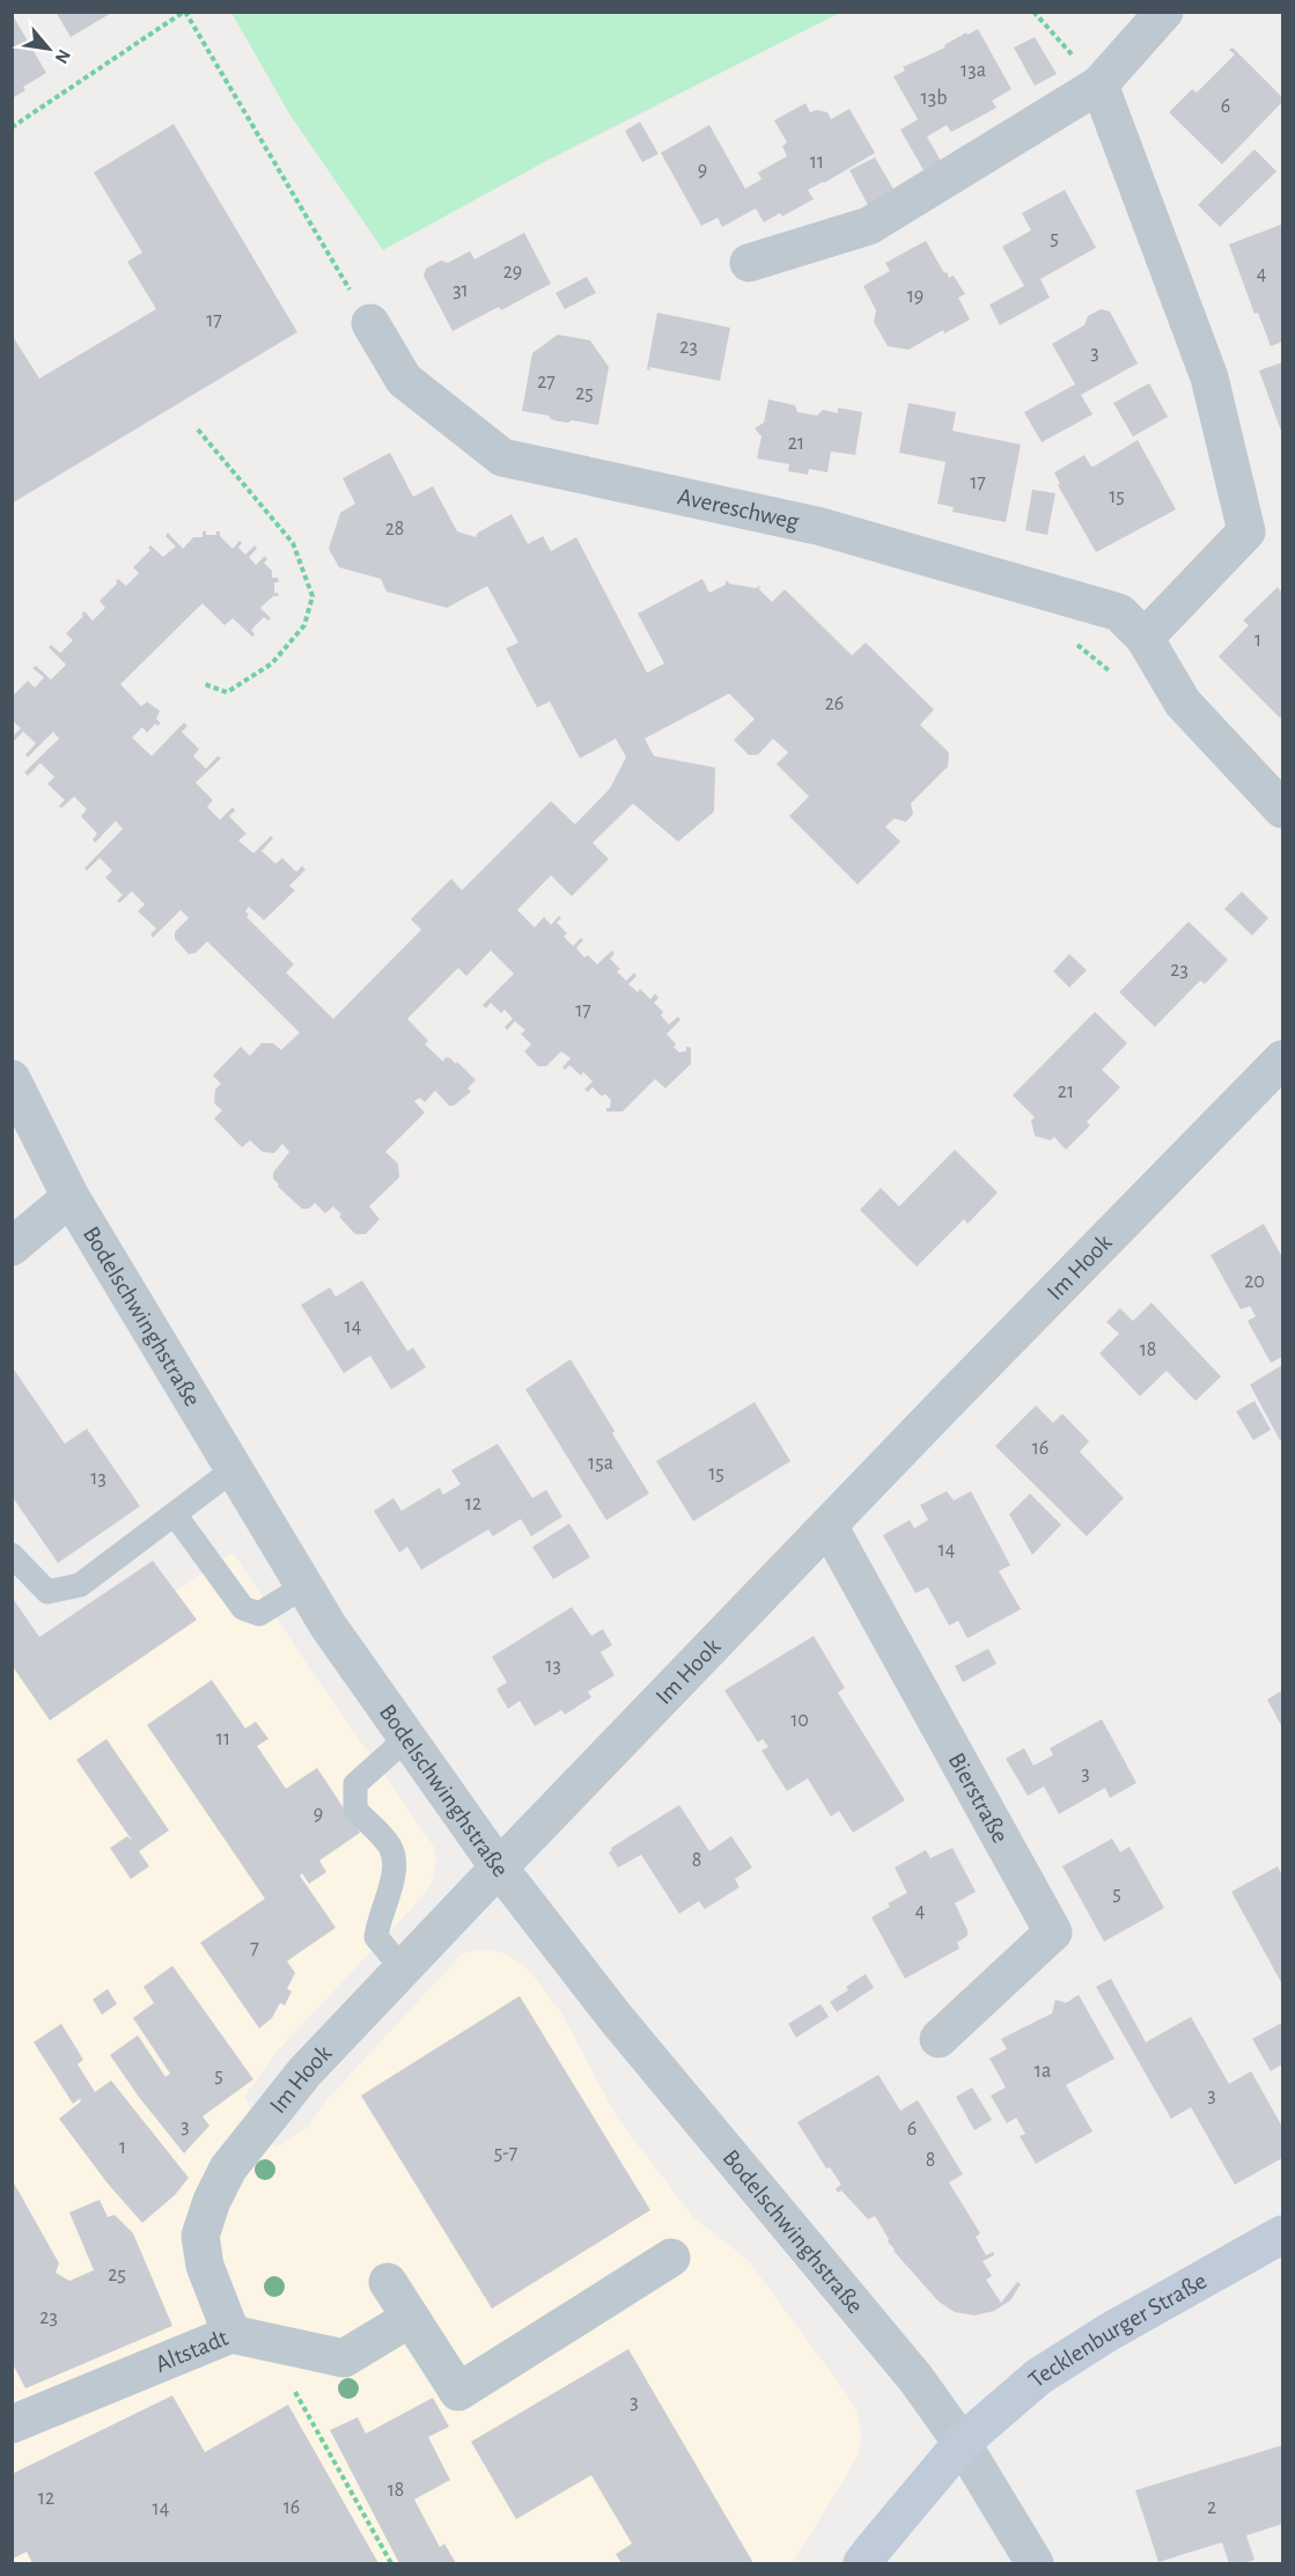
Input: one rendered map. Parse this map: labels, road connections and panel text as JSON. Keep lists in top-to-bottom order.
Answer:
{
  "streets": {
    "street": [
      "Avereschweg",
      "Im Hook",
      "Bodelschwinghstraße",
      "Bierstraße",
      "Tecklenburger Straße",
      "Altstadt"
    ]
  },
  "crossings": [
    ["Im Hook", "Bodelschwinghstraße"],
    ["Im Hook", "Bierstraße"],
    ["Im Hook", "Altstadt"],
    ["Bodelschwinghstraße", "Tecklenburger Straße"]
  ],
  "house_numbers": [
    "13a",
    "13b",
    "6",
    "11",
    "9",
    "5",
    "29",
    "4",
    "31",
    "19",
    "17",
    "23",
    "3",
    "27",
    "25",
    "21",
    "17",
    "15",
    "28",
    "1",
    "26",
    "23",
    "17",
    "21",
    "20",
    "14",
    "18",
    "16",
    "15a",
    "15",
    "13",
    "12",
    "14",
    "13",
    "10",
    "11",
    "3",
    "9",
    "8",
    "5",
    "4",
    "7",
    "1a",
    "5",
    "3",
    "3",
    "6",
    "1",
    "5-7",
    "8",
    "25",
    "23",
    "3",
    "18",
    "12",
    "16",
    "2",
    "14"
  ],
  "north": "bottom right"
}
